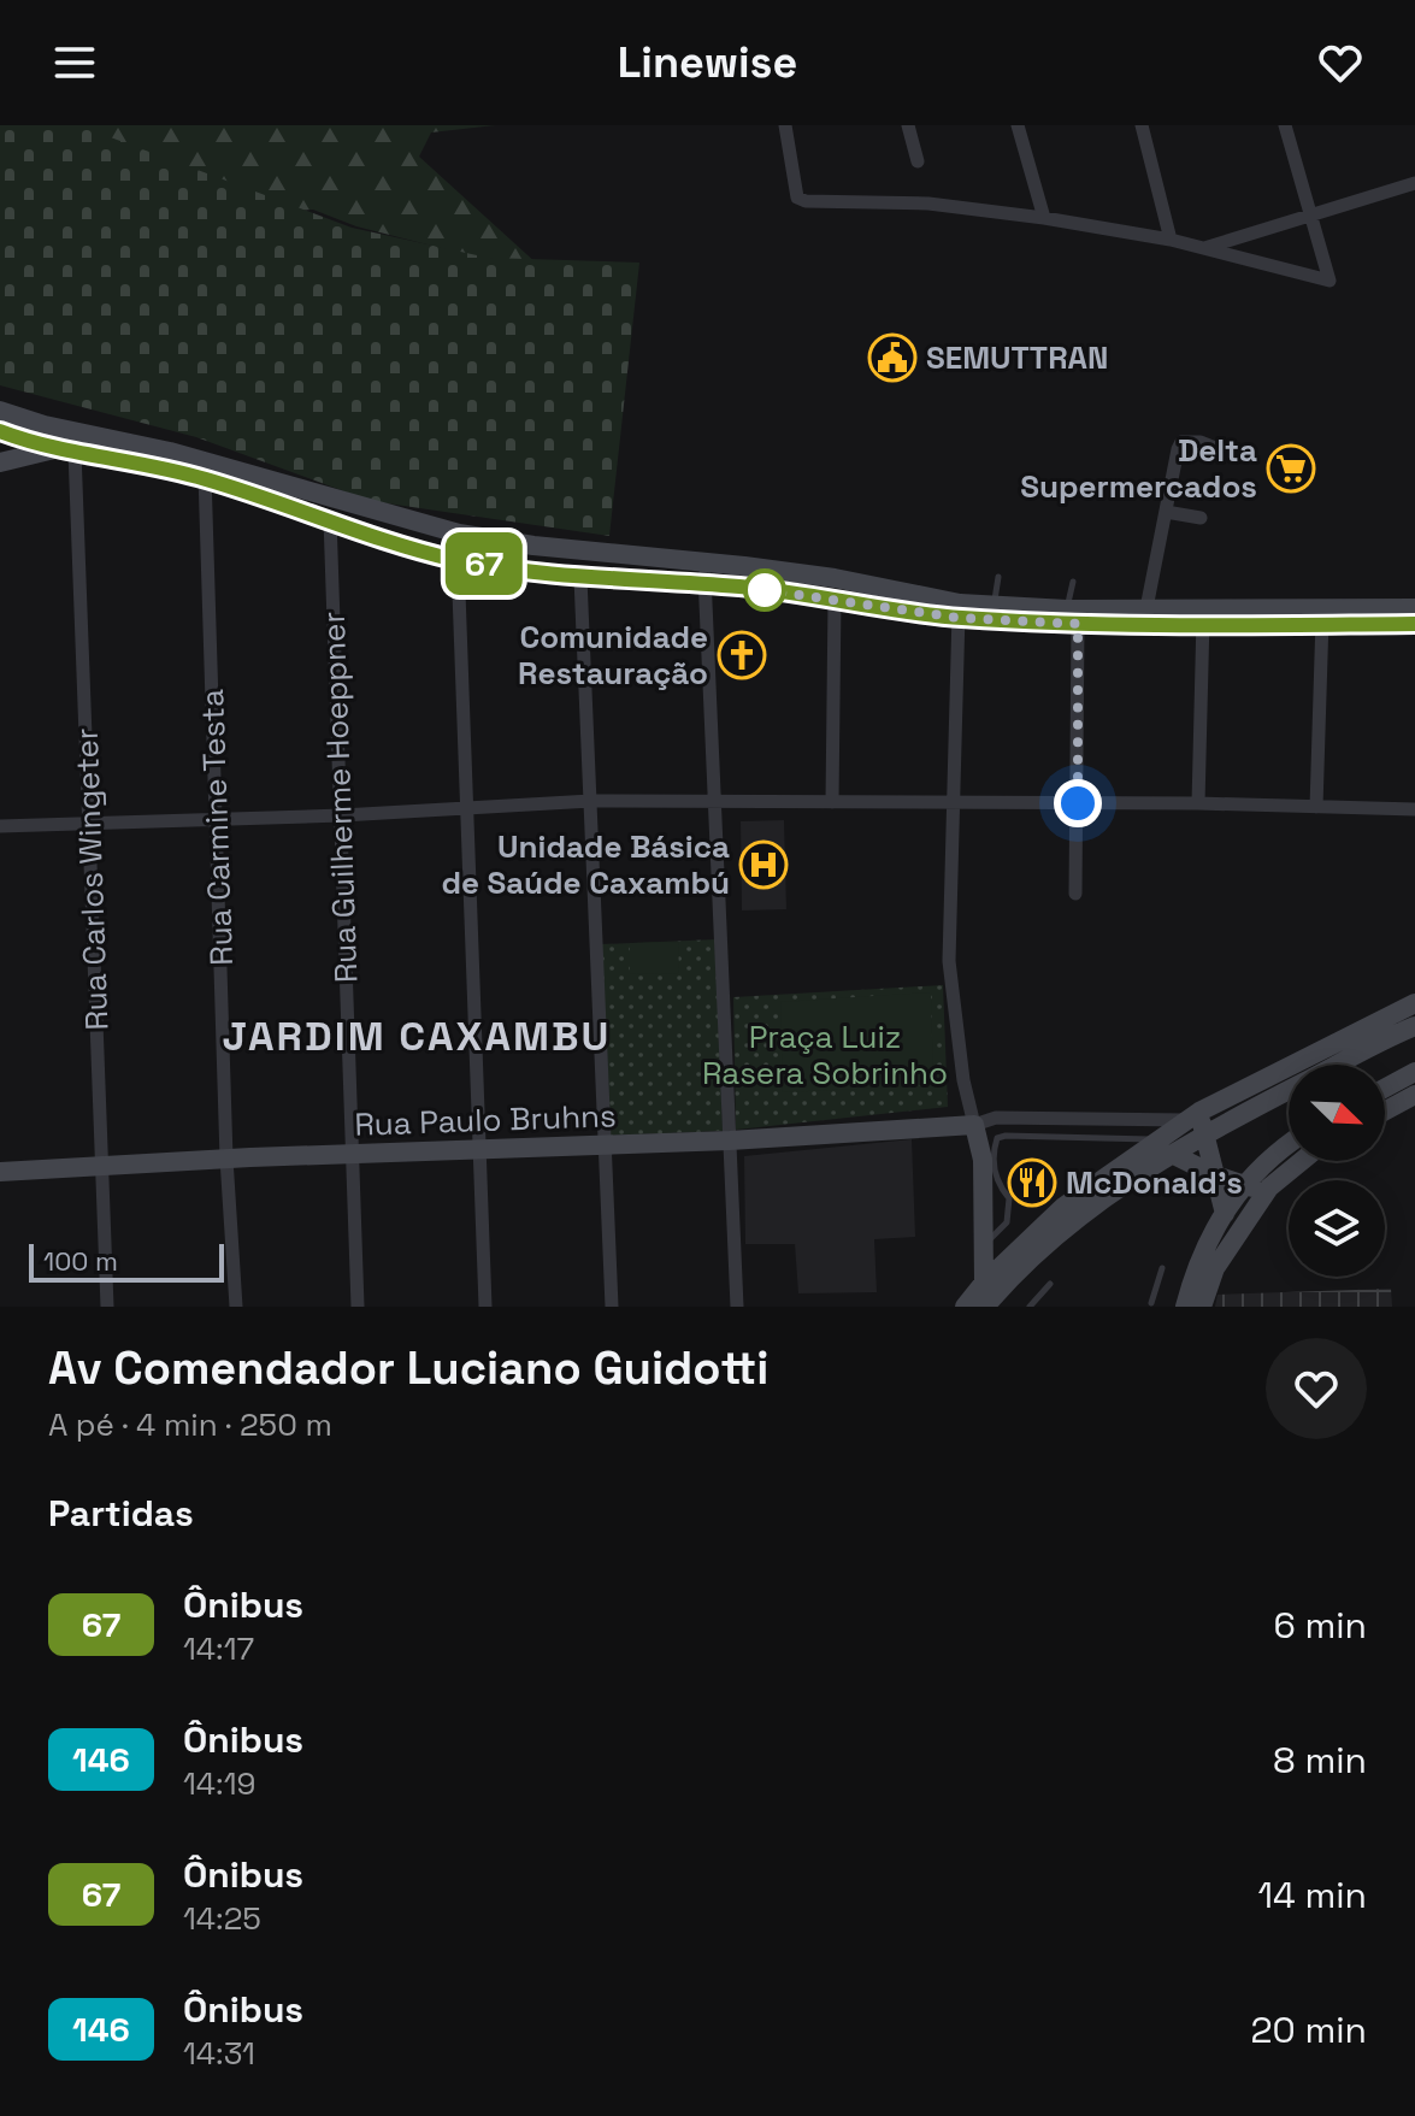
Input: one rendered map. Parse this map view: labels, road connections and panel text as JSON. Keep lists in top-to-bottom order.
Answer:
{
  "streets": {
    "main road": ["Rua Paulo Bruhns"],
    "street": ["Rua Guilherme Hoeppner", "Rua Carmine Testa", "Rua Carlos Wingeter"]
  },
  "crossings": [
    ["Rua Guilherme Hoeppner", "Rua Paulo Bruhns"],
    ["Rua Carmine Testa", "Rua Paulo Bruhns"],
    ["Rua Carlos Wingeter", "Rua Paulo Bruhns"]
  ],
  "districts": ["JARDIM CAXAMBU"],
  "parks": ["Praça Luiz Rasera Sobrinho"],
  "places": {
    "public building": ["SEMUTTRAN"],
    "supermarket": ["Delta Supermercados"],
    "church": ["Comunidade Restauração"],
    "hospital": ["Unidade Básica de Saúde Caxambú"],
    "restaurant": ["McDonald's"]
  },
  "lines": ["bus line 67"],
  "scale_bar": "100 m",
  "north": "bottom right",
  "page": {
    "header": "Linewise",
    "on_map": "67",
    "scale": "100 m",
    "heading": [
      ["Av Comendador Luciano Guidotti", "A pé · 4 min · 250 m"],
      "Partidas"
    ],
    "list": [
      {
        "mark": "67",
        "name": "Ônibus",
        "note": "14:17",
        "value": "6 min"
      },
      {
        "mark": "146",
        "name": "Ônibus",
        "note": "14:19",
        "value": "8 min"
      },
      {
        "mark": "67",
        "name": "Ônibus",
        "note": "14:25",
        "value": "14 min"
      },
      {
        "mark": "146",
        "name": "Ônibus",
        "note": "14:31",
        "value": "20 min"
      }
    ]
  }
}
